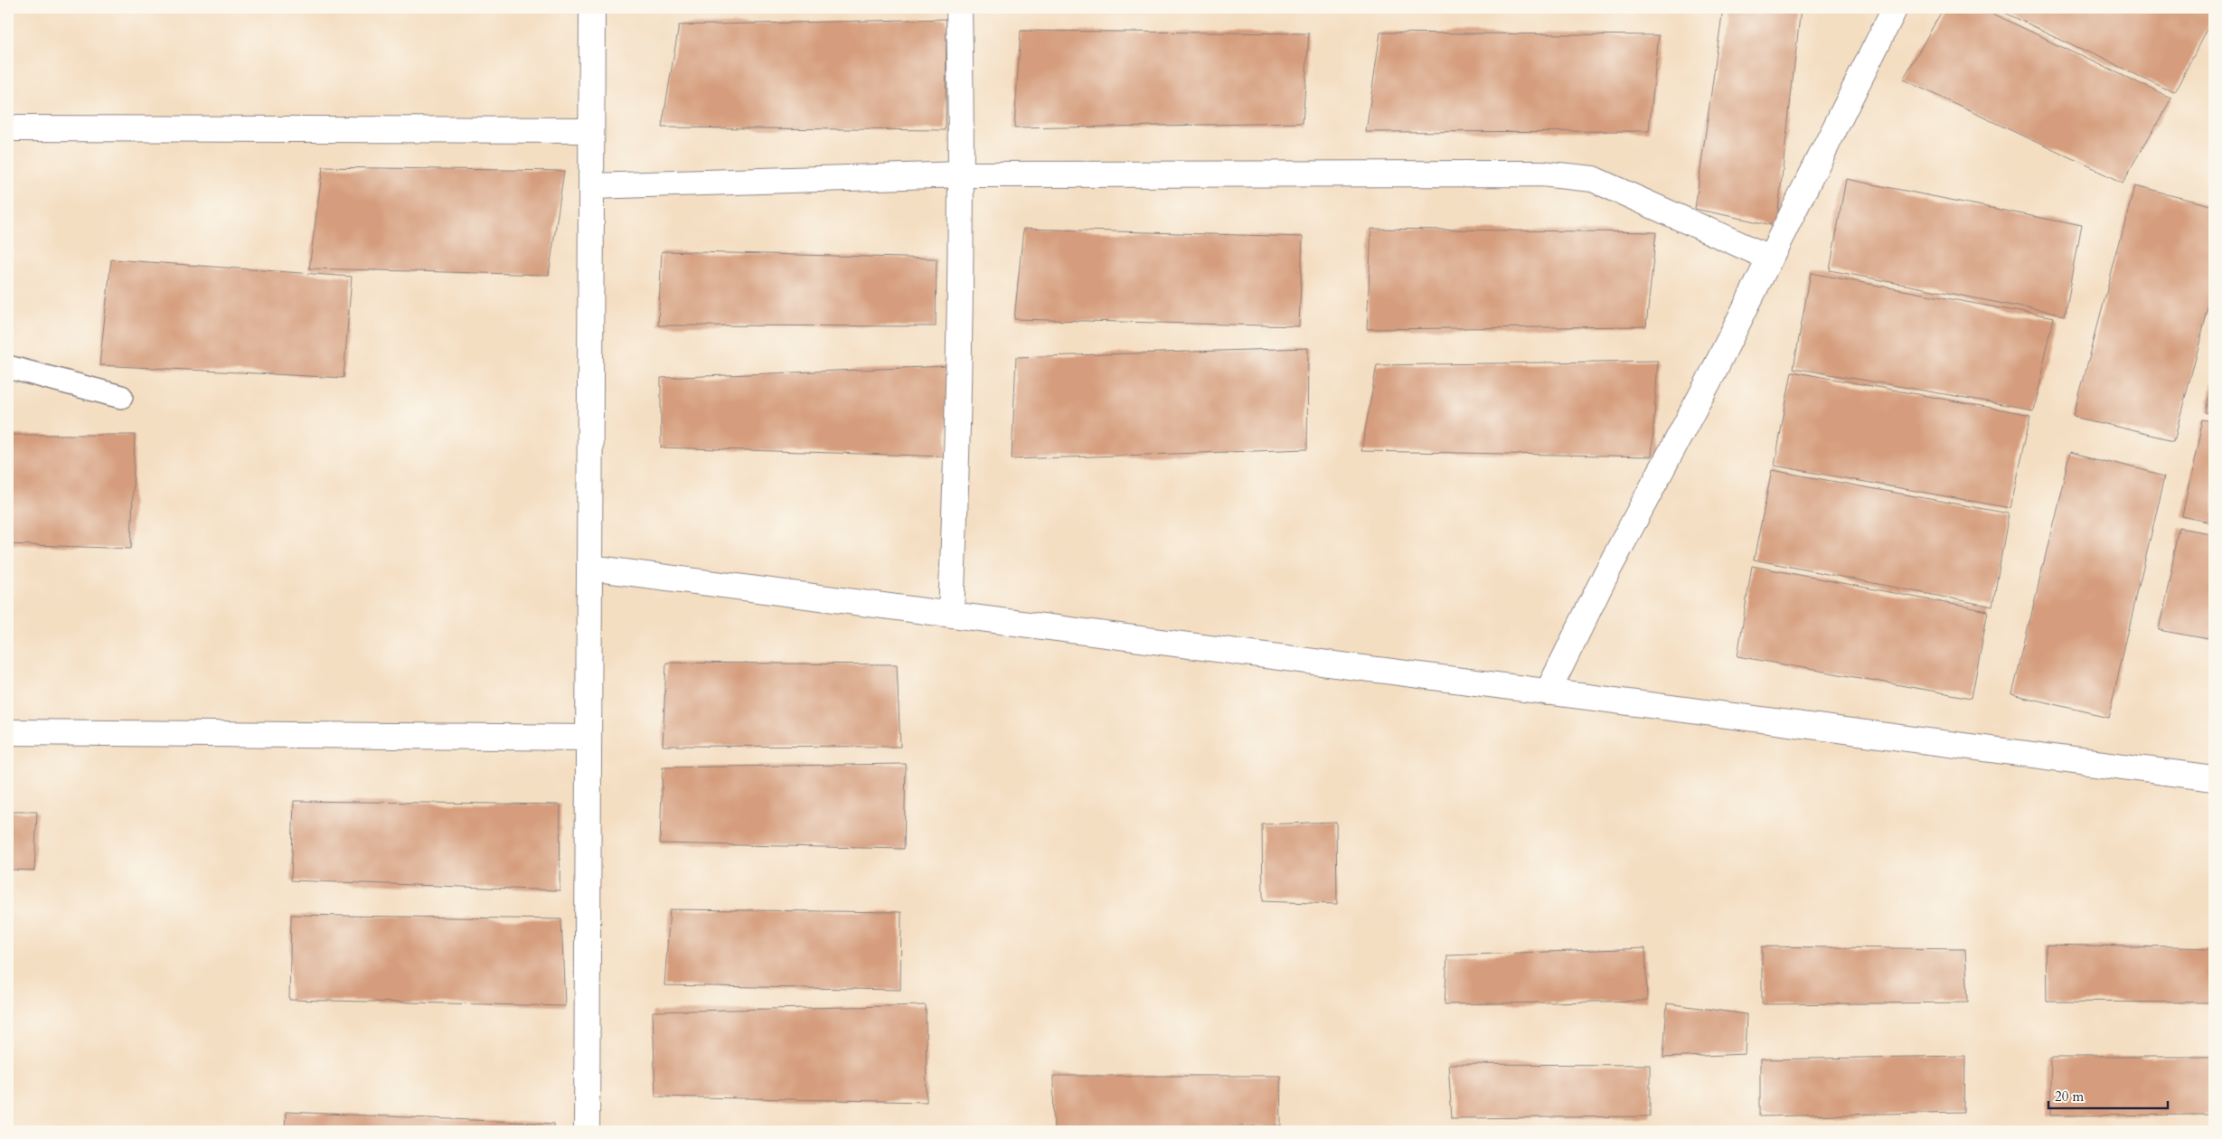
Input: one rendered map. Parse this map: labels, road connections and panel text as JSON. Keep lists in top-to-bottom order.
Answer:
{
  "scale_bar": "20 m"
}
